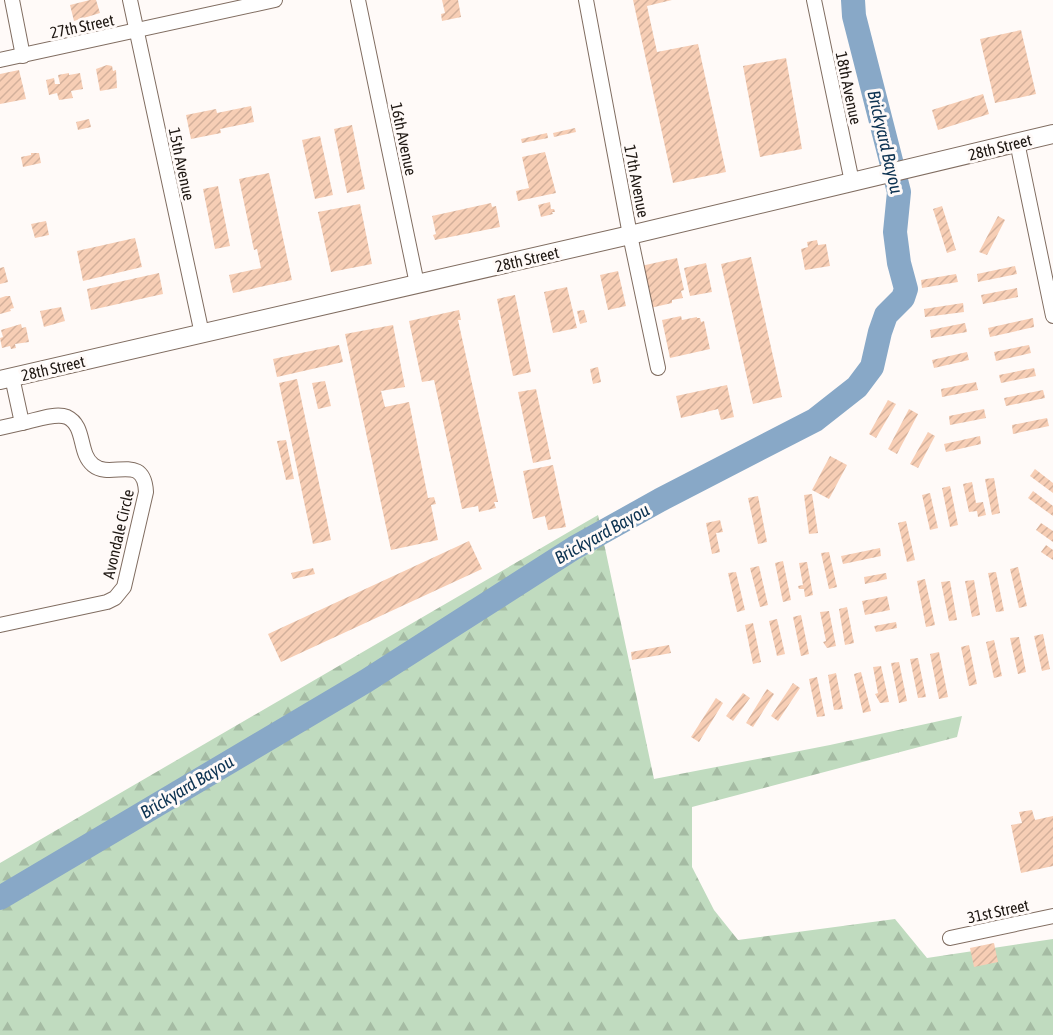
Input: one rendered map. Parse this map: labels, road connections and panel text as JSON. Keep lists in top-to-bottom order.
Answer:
{
  "streets": {
    "main road": ["28th Street"],
    "street": [
      "27th Street",
      "18th Avenue",
      "16th Avenue",
      "15th Avenue",
      "17th Avenue",
      "Avondale Circle",
      "31st Street"
    ]
  },
  "crossings": [
    ["27th Street", "15th Avenue"],
    ["18th Avenue", "28th Street"],
    ["16th Avenue", "28th Street"],
    ["28th Street", "15th Avenue"],
    ["28th Street", "17th Avenue"]
  ],
  "water": ["Brickyard Bayou"]
}
